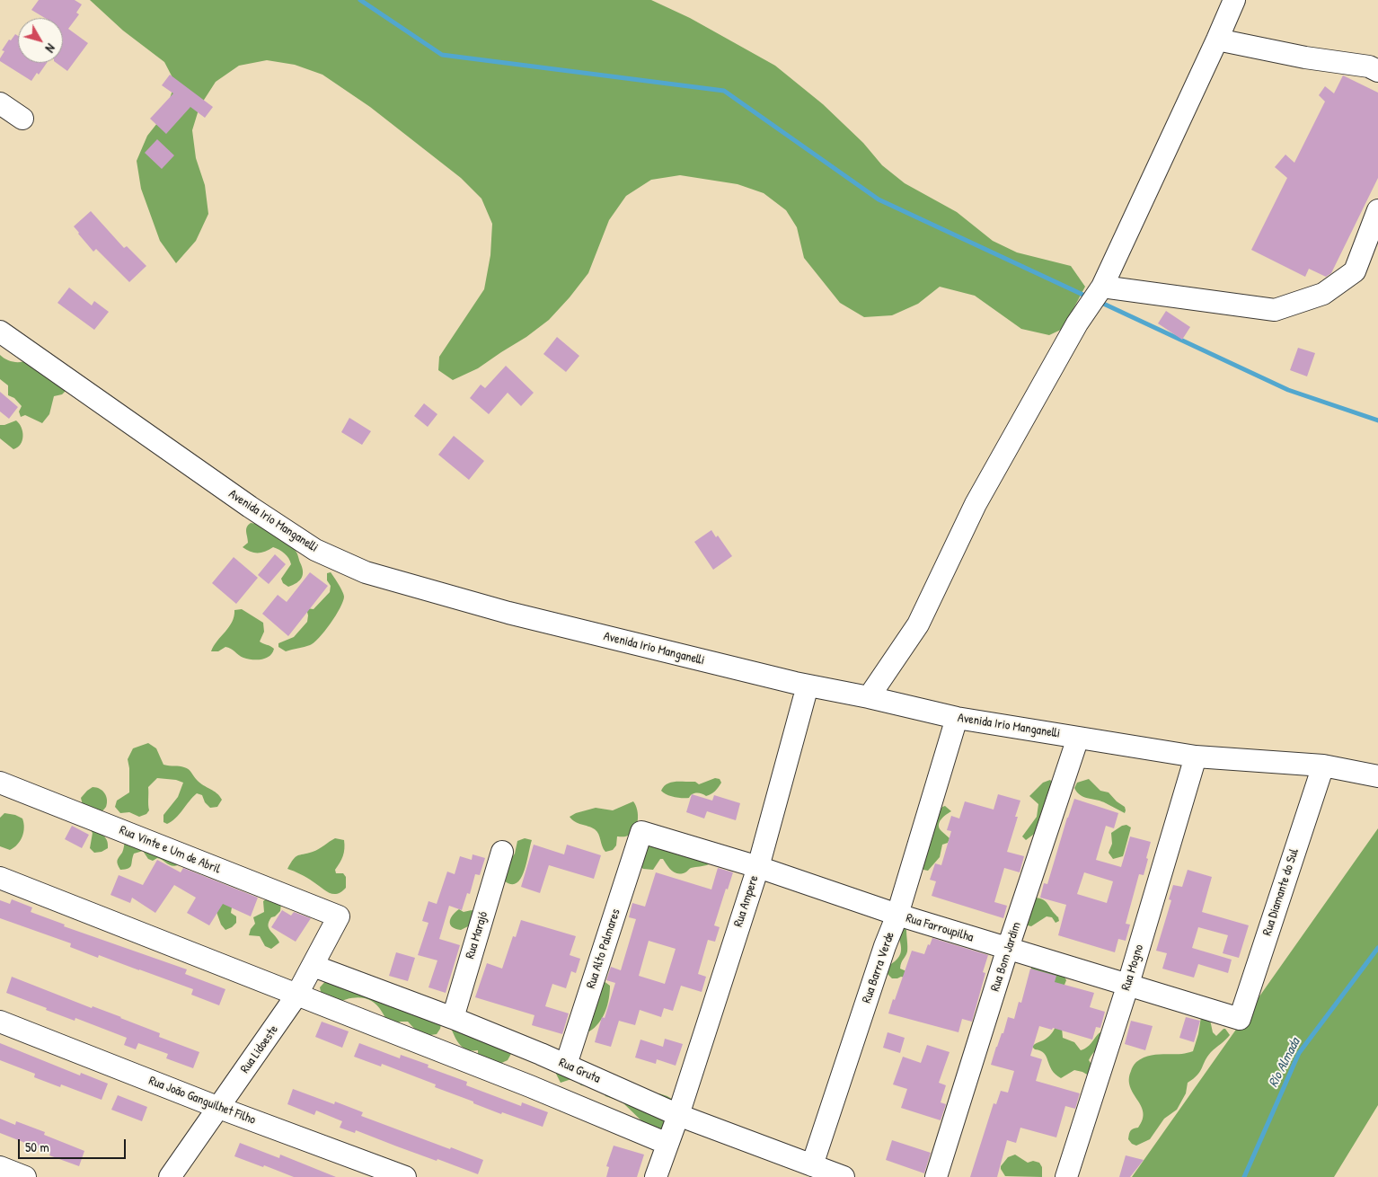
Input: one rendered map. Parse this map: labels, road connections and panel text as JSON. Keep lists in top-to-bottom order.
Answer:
{
  "streets": {
    "street": [
      "Avenida Irio Manganelli",
      "Rua Vinte e Um de Abril",
      "Rua Diamante do Sul",
      "Rua Ampere",
      "Rua Farroupilha",
      "Rua Marajó",
      "Rua Alto Palmares",
      "Rua Bom Jardim",
      "Rua Barra Verde",
      "Rua Mogno",
      "Rua Lidoeste",
      "Rua Gruta",
      "Rua João Ganguilhet Filho"
    ]
  },
  "crossings": [
    ["Avenida Irio Manganelli", "Rua Diamante do Sul"],
    ["Avenida Irio Manganelli", "Rua Ampere"],
    ["Avenida Irio Manganelli", "Rua Bom Jardim"],
    ["Avenida Irio Manganelli", "Rua Barra Verde"],
    ["Avenida Irio Manganelli", "Rua Mogno"],
    ["Rua Vinte e Um de Abril", "Rua Lidoeste"],
    ["Rua Diamante do Sul", "Rua Farroupilha"],
    ["Rua Ampere", "Rua Farroupilha"],
    ["Rua Ampere", "Rua Gruta"],
    ["Rua Farroupilha", "Rua Alto Palmares"],
    ["Rua Farroupilha", "Rua Bom Jardim"],
    ["Rua Farroupilha", "Rua Barra Verde"],
    ["Rua Farroupilha", "Rua Mogno"],
    ["Rua Marajó", "Rua Gruta"],
    ["Rua Alto Palmares", "Rua Gruta"],
    ["Rua Barra Verde", "Rua Gruta"],
    ["Rua Lidoeste", "Rua Gruta"],
    ["Rua Lidoeste", "Rua João Ganguilhet Filho"]
  ],
  "water": ["Río Almada"],
  "scale_bar": "50 m",
  "north": "bottom right"
}
